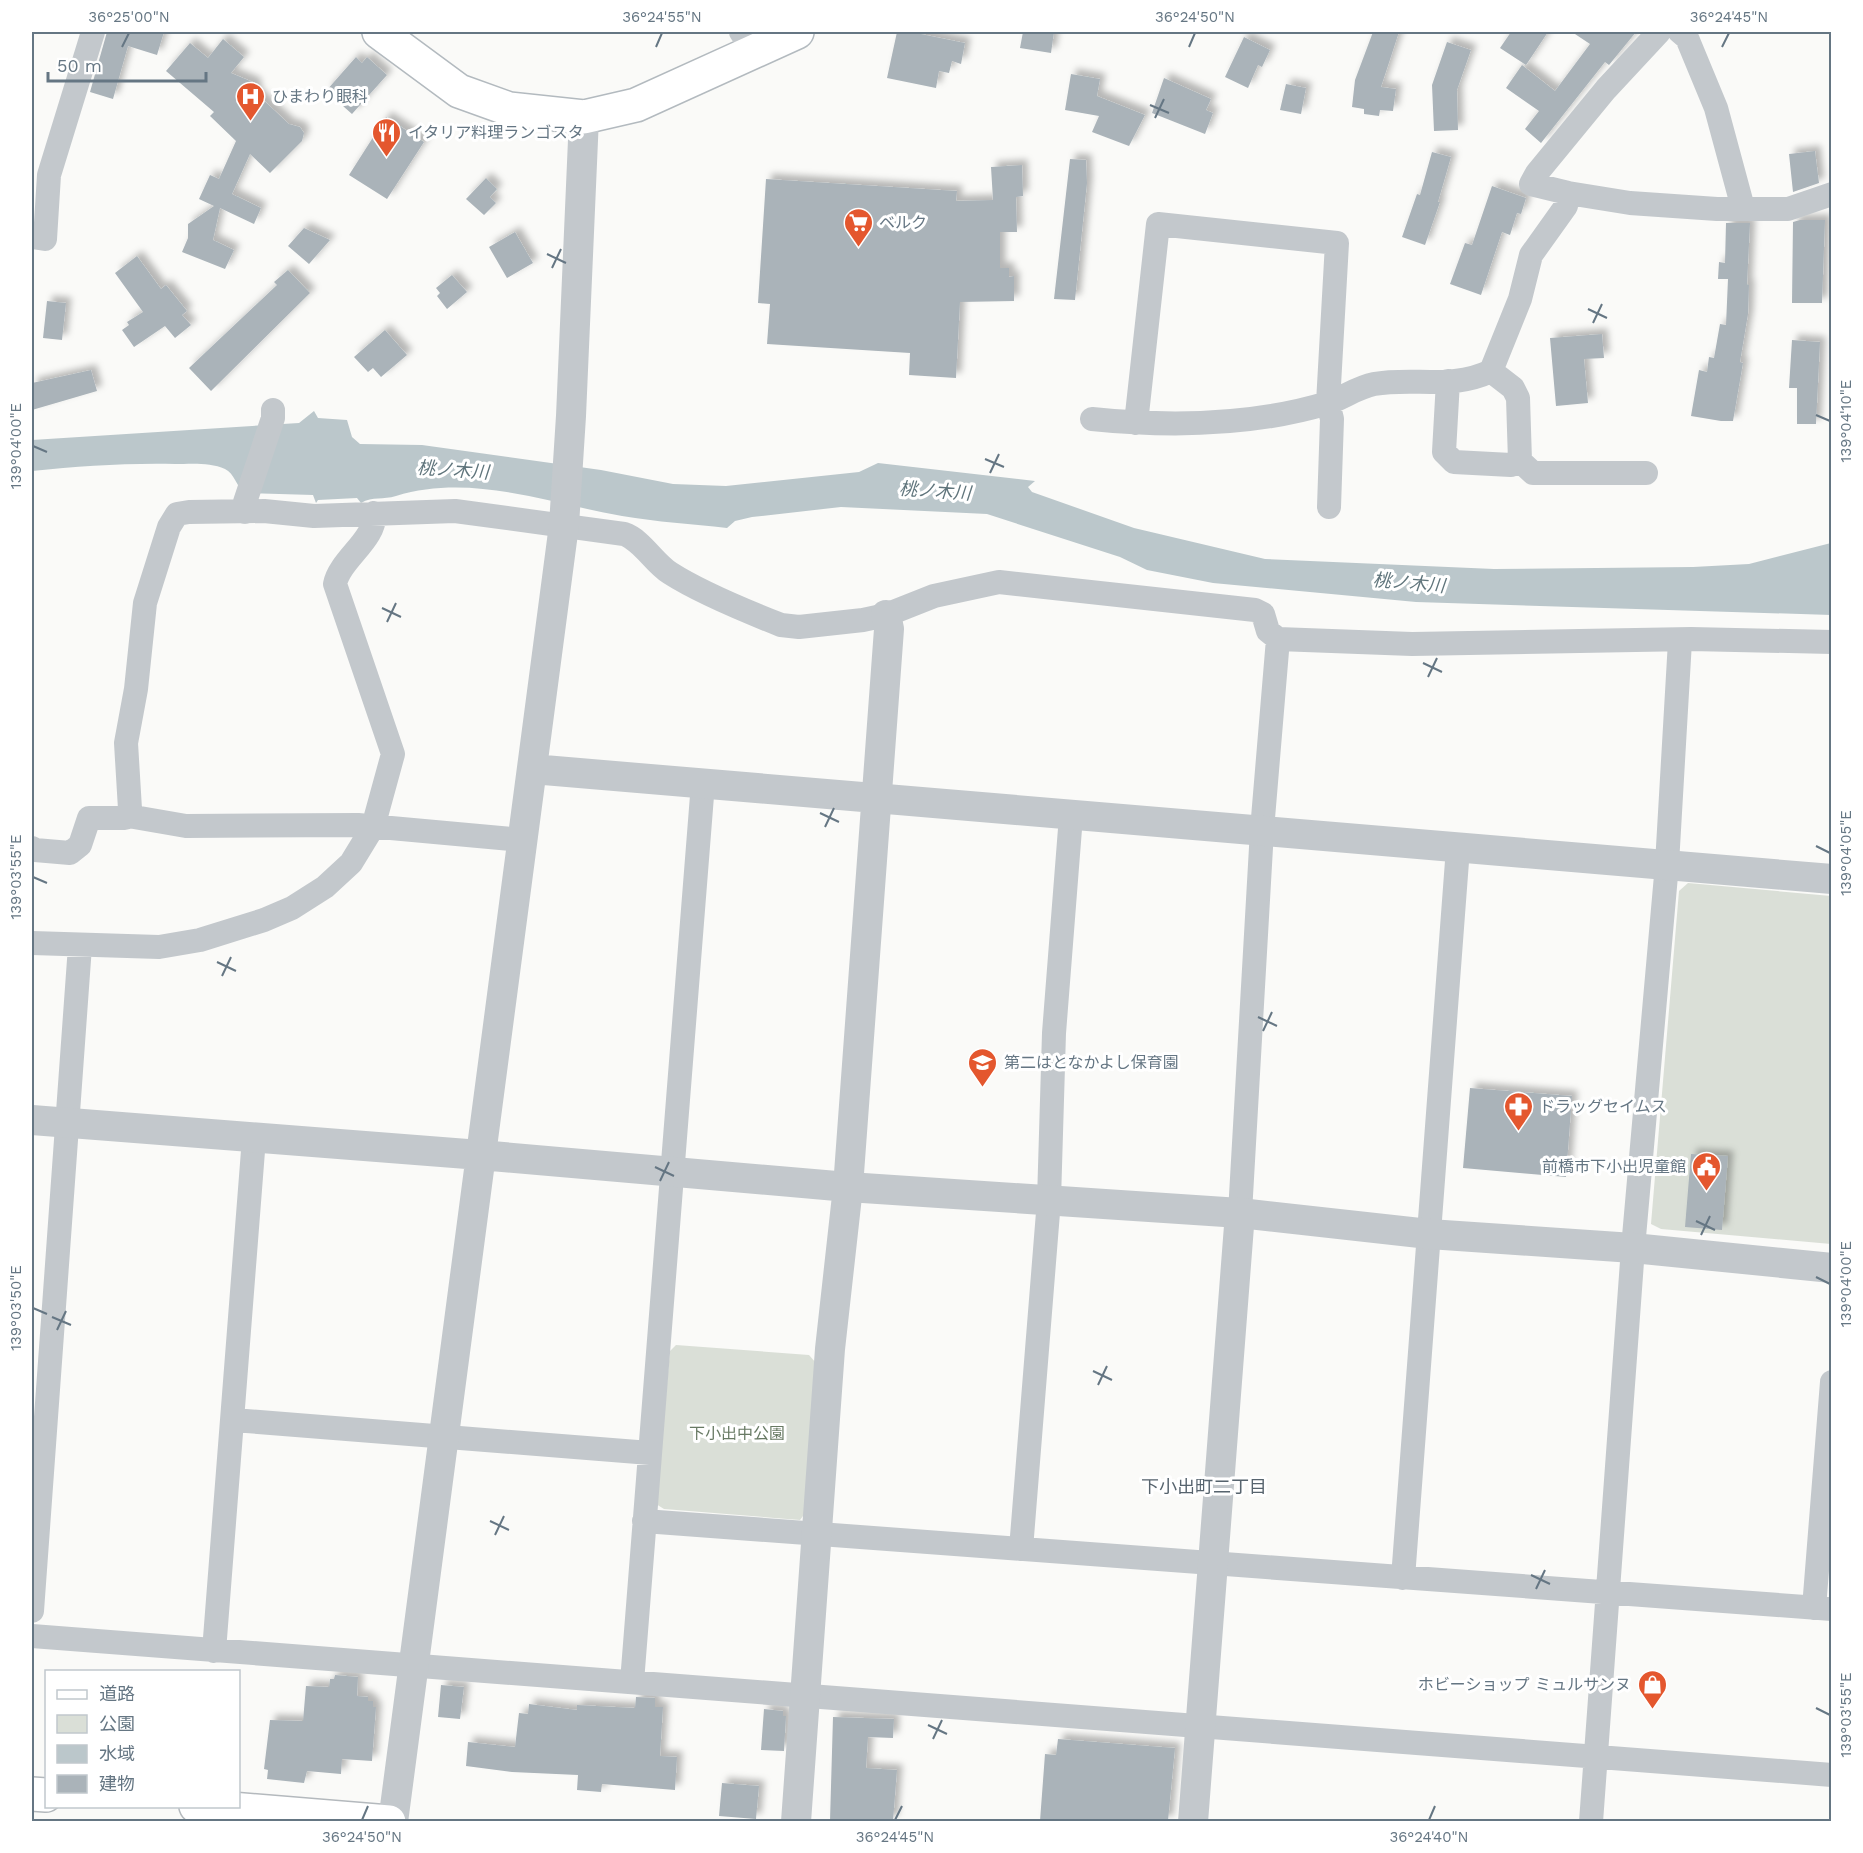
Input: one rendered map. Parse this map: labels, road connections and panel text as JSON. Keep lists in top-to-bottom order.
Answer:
{
  "districts": ["下小出町二丁目"],
  "water": ["桃ノ木川"],
  "parks": ["下小出中公園"],
  "places": {
    "hospital": ["ひまわり眼科"],
    "restaurant": ["イタリア料理ランゴスタ"],
    "supermarket": ["ベルク"],
    "school or university": ["第二はとなかよし保育園"],
    "pharmacy": ["ドラッグセイムス"],
    "public building": ["前橋市下小出児童館"],
    "shop": ["ホビーショップ ミュルサンヌ"]
  },
  "legend": [
    "道路",
    "公園",
    "水域",
    "建物"
  ],
  "scale_bar": "50 m",
  "coordinates": [
    "36°25'00\"N",
    "36°24'55\"N",
    "36°24'50\"N",
    "36°24'45\"N",
    "139°04'10\"E",
    "139°04'00\"E",
    "139°04'05\"E",
    "139°03'55\"E",
    "139°03'50\"E",
    "36°24'40\"N"
  ]
}
